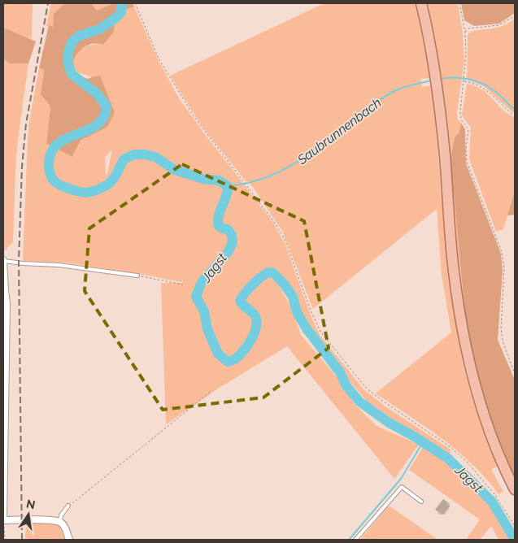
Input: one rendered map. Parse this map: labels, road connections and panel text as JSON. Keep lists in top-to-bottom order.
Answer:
{
  "water": ["Saubrunnenbach", "Jagst"],
  "north": "top"
}
